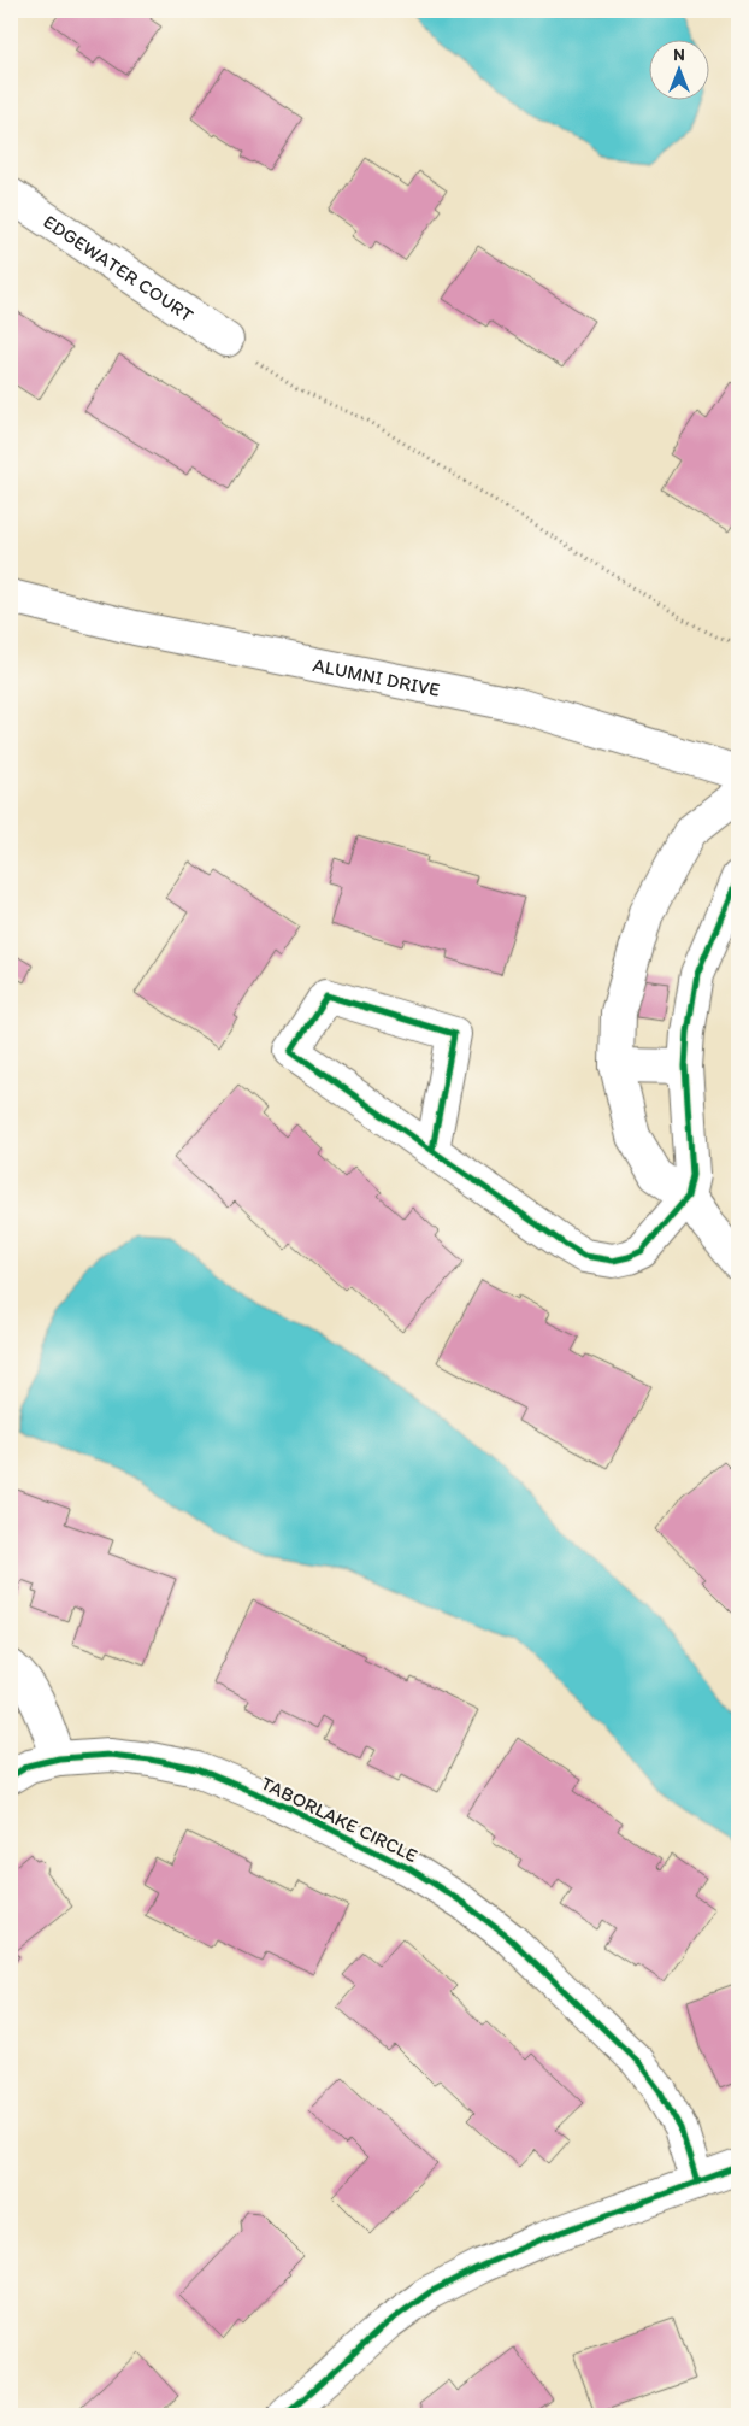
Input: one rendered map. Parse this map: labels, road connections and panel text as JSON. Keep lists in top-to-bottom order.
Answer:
{
  "streets": {
    "street": ["EDGEWATER COURT", "ALUMNI DRIVE", "TABORLAKE CIRCLE"]
  },
  "north": "top"
}
